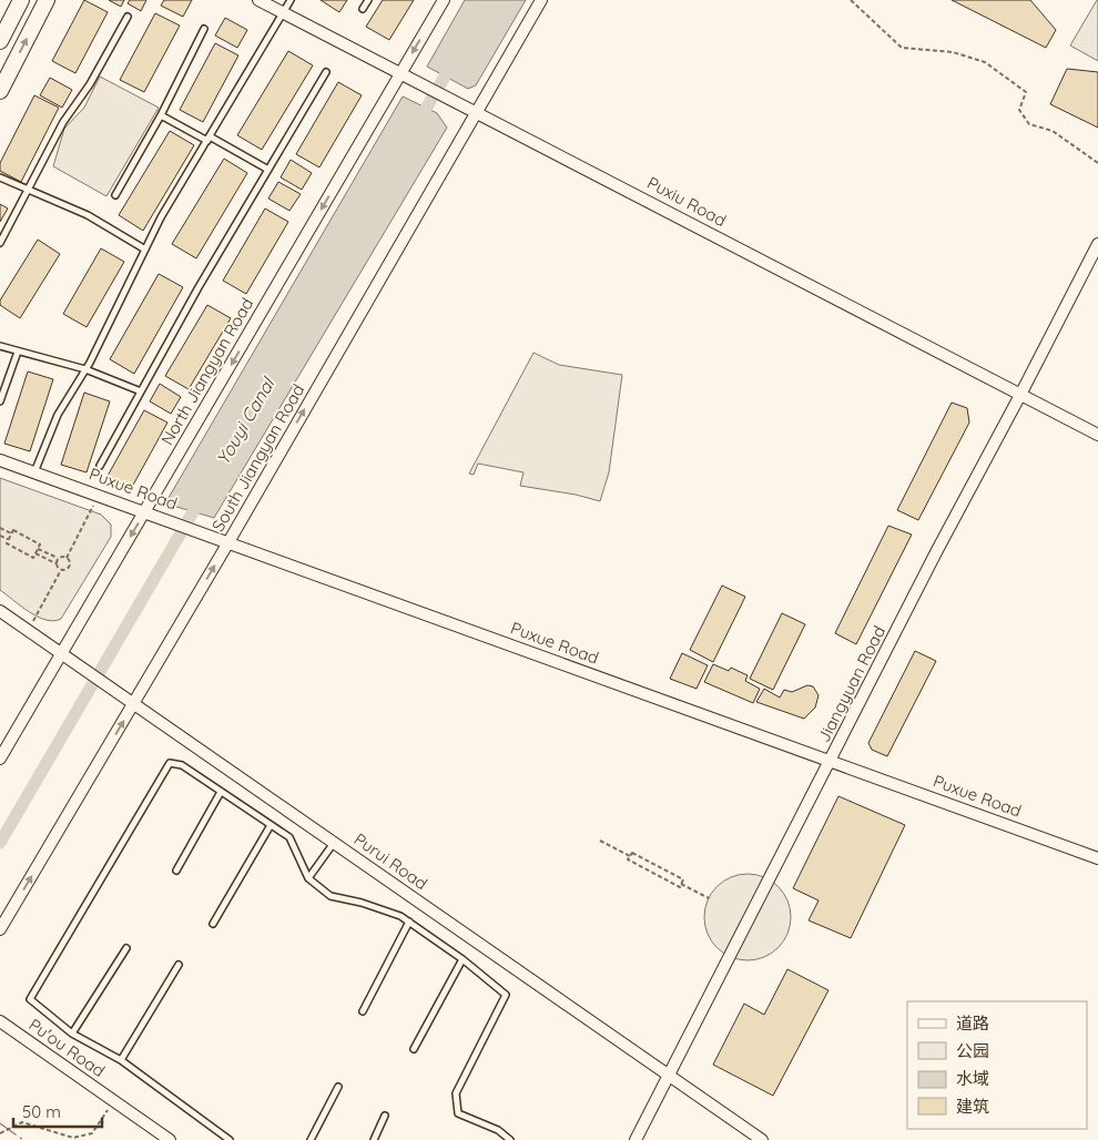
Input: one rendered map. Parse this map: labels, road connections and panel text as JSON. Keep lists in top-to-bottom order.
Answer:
{
  "streets": {
    "street": [
      "Puxiu Road",
      "North Jiangyan Road",
      "South Jiangyan Road",
      "Puxue Road",
      "Jiangyuan Road",
      "Purui Road",
      "Pu'ou Road"
    ]
  },
  "crossings": [
    ["Puxiu Road", "North Jiangyan Road"],
    ["Puxiu Road", "South Jiangyan Road"],
    ["Puxiu Road", "Jiangyuan Road"],
    ["North Jiangyan Road", "Puxue Road"],
    ["North Jiangyan Road", "Purui Road"],
    ["South Jiangyan Road", "Puxue Road"],
    ["South Jiangyan Road", "Purui Road"],
    ["Puxue Road", "Jiangyuan Road"],
    ["Jiangyuan Road", "Purui Road"]
  ],
  "one_way": ["North Jiangyan Road", "South Jiangyan Road"],
  "water": ["Youyi Canal"],
  "legend": [
    "道路",
    "公园",
    "水域",
    "建筑"
  ],
  "scale_bar": "50 m"
}
